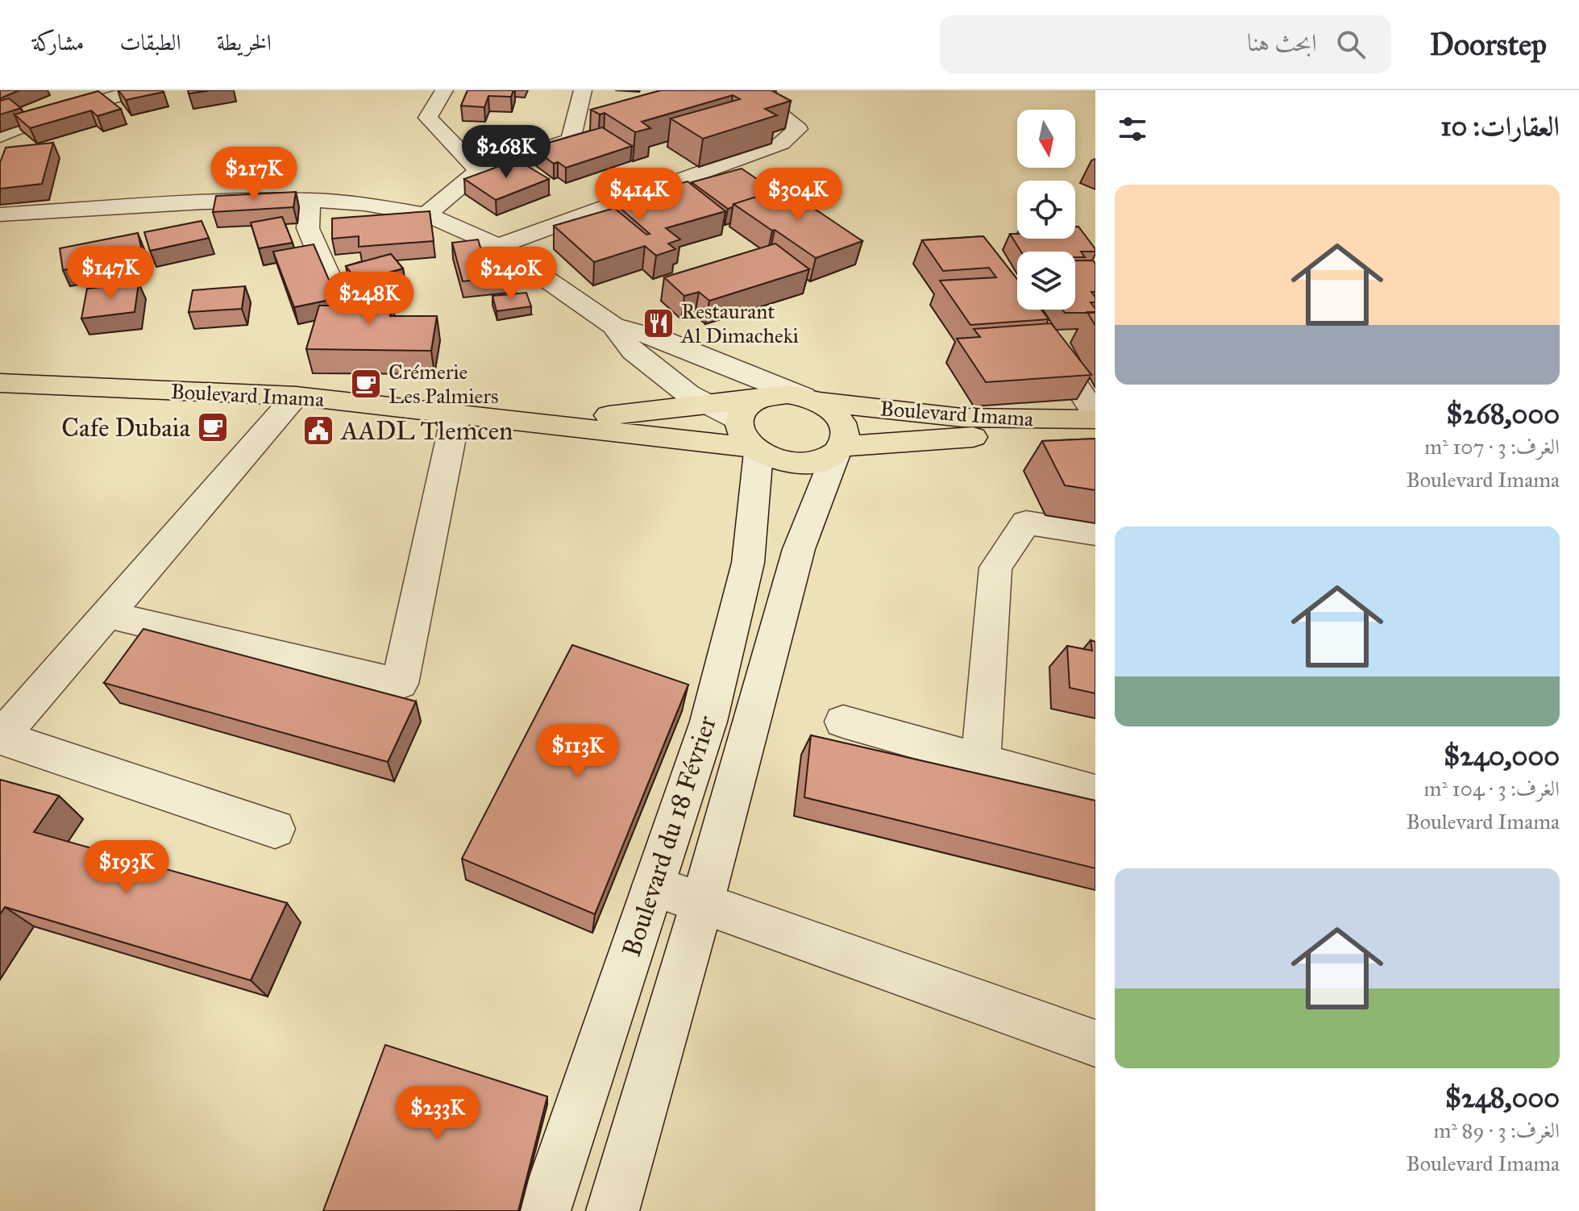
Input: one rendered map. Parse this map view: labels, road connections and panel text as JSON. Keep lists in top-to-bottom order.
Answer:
{
  "streets": {
    "main road": ["Boulevard Imama"],
    "street": ["Boulevard du 18 Février"]
  },
  "crossings": [
    ["Boulevard Imama", "Boulevard du 18 Février"]
  ],
  "places": {
    "restaurant": ["Restaurant Al Dimacheki"],
    "cafe": ["Crémerie Les Palmiers", "Cafe Dubaia"],
    "public building": ["AADL Tlemcen"]
  },
  "north": "bottom",
  "page": {
    "header": "Doorstep",
    "search": "ابحث هنا",
    "nav": ["الخريطة", "الطبقات", "مشاركة"],
    "heading": "العقارات: 10",
    "price": [
      "$268K",
      "$217K",
      "$414K",
      "$304K",
      "$147K",
      "$240K",
      "$248K",
      "$113K",
      "$193K",
      "$233K"
    ],
    "list": [
      {
        "name": "$268,000",
        "note": "الغرف: 3 · 107 m² · Boulevard Imama"
      },
      {
        "name": "$240,000",
        "note": "الغرف: 3 · 104 m² · Boulevard Imama"
      },
      {
        "name": "$248,000",
        "note": "الغرف: 3 · 89 m² · Boulevard Imama"
      }
    ]
  }
}
